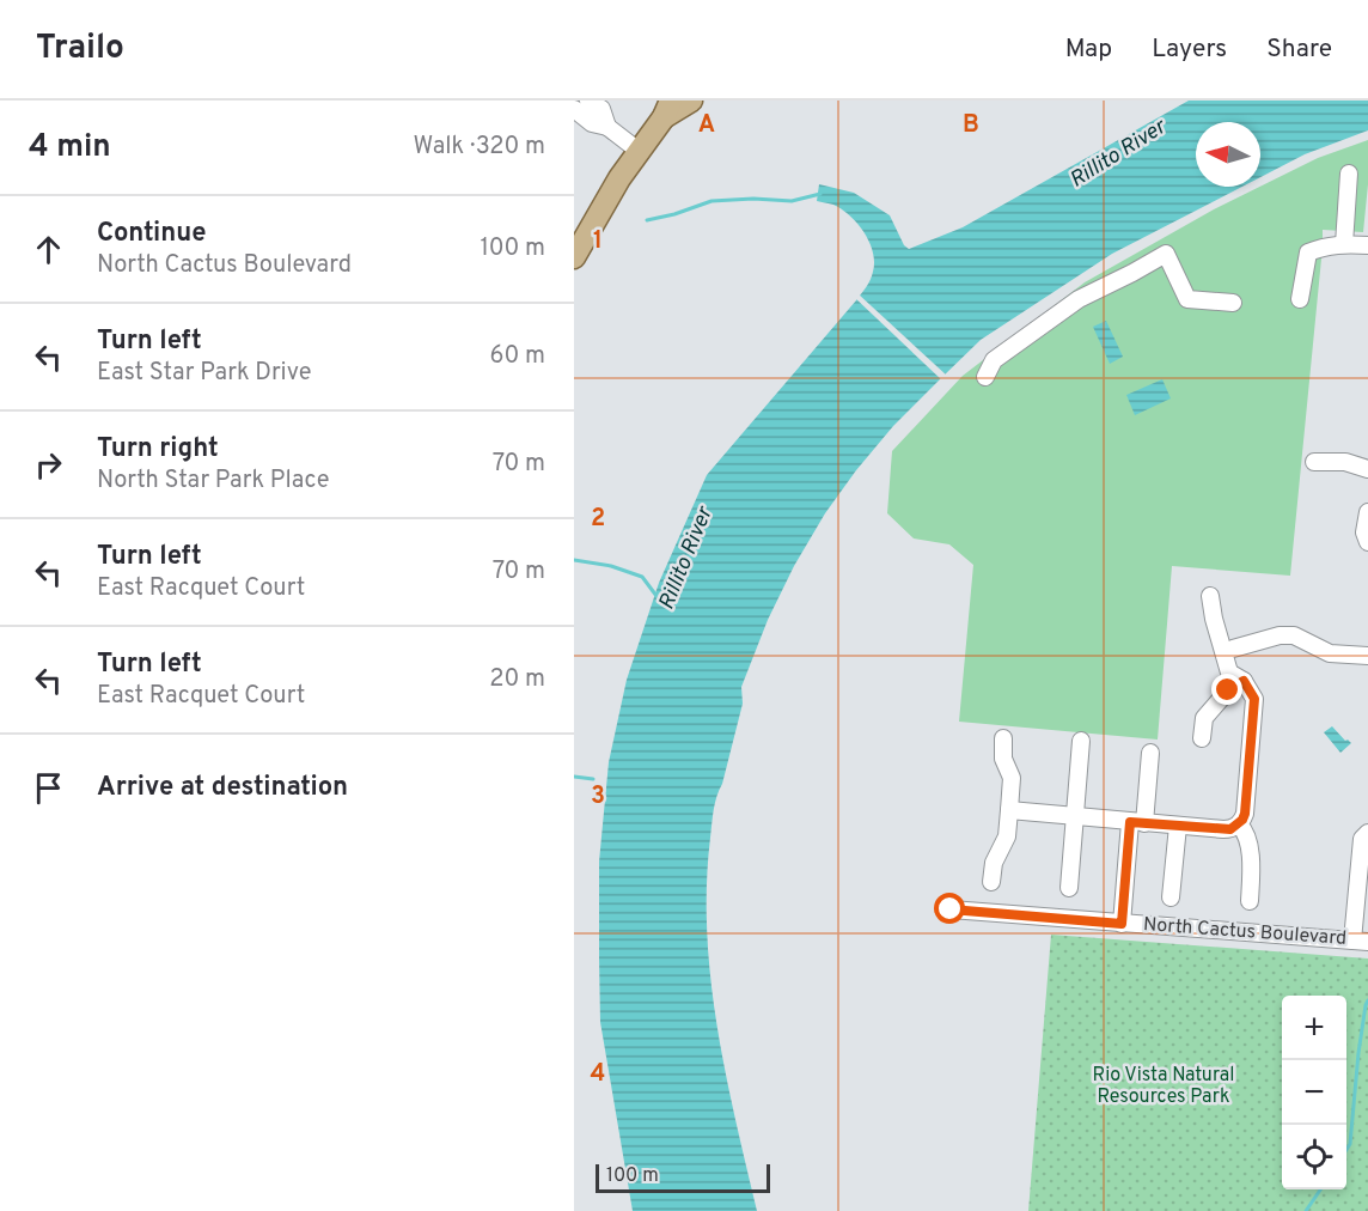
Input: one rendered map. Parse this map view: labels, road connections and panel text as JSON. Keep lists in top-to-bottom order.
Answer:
{
  "streets": {
    "street": ["North Cactus Boulevard"]
  },
  "water": ["Rillito River"],
  "parks": ["Rio Vista Natural Resources Park"],
  "scale_bar": "100 m",
  "north": "left",
  "page": {
    "header": "Trailo",
    "nav": ["Map", "Layers", "Share"],
    "heading": ["4 min", "Walk · 320 m"],
    "list": [
      ["Continue", "North Cactus Boulevard", "100 m"],
      ["Turn left", "East Star Park Drive", "60 m"],
      ["Turn right", "North Star Park Place", "70 m"],
      ["Turn left", "East Racquet Court", "70 m"],
      ["Turn left", "East Racquet Court", "20 m"],
      "Arrive at destination"
    ],
    "map_buttons": ["+", "−"],
    "scale": "100 m"
  },
  "grid": {
    "columns": ["A", "B"],
    "rows": [
      "1",
      "2",
      "3",
      "4"
    ]
  }
}
